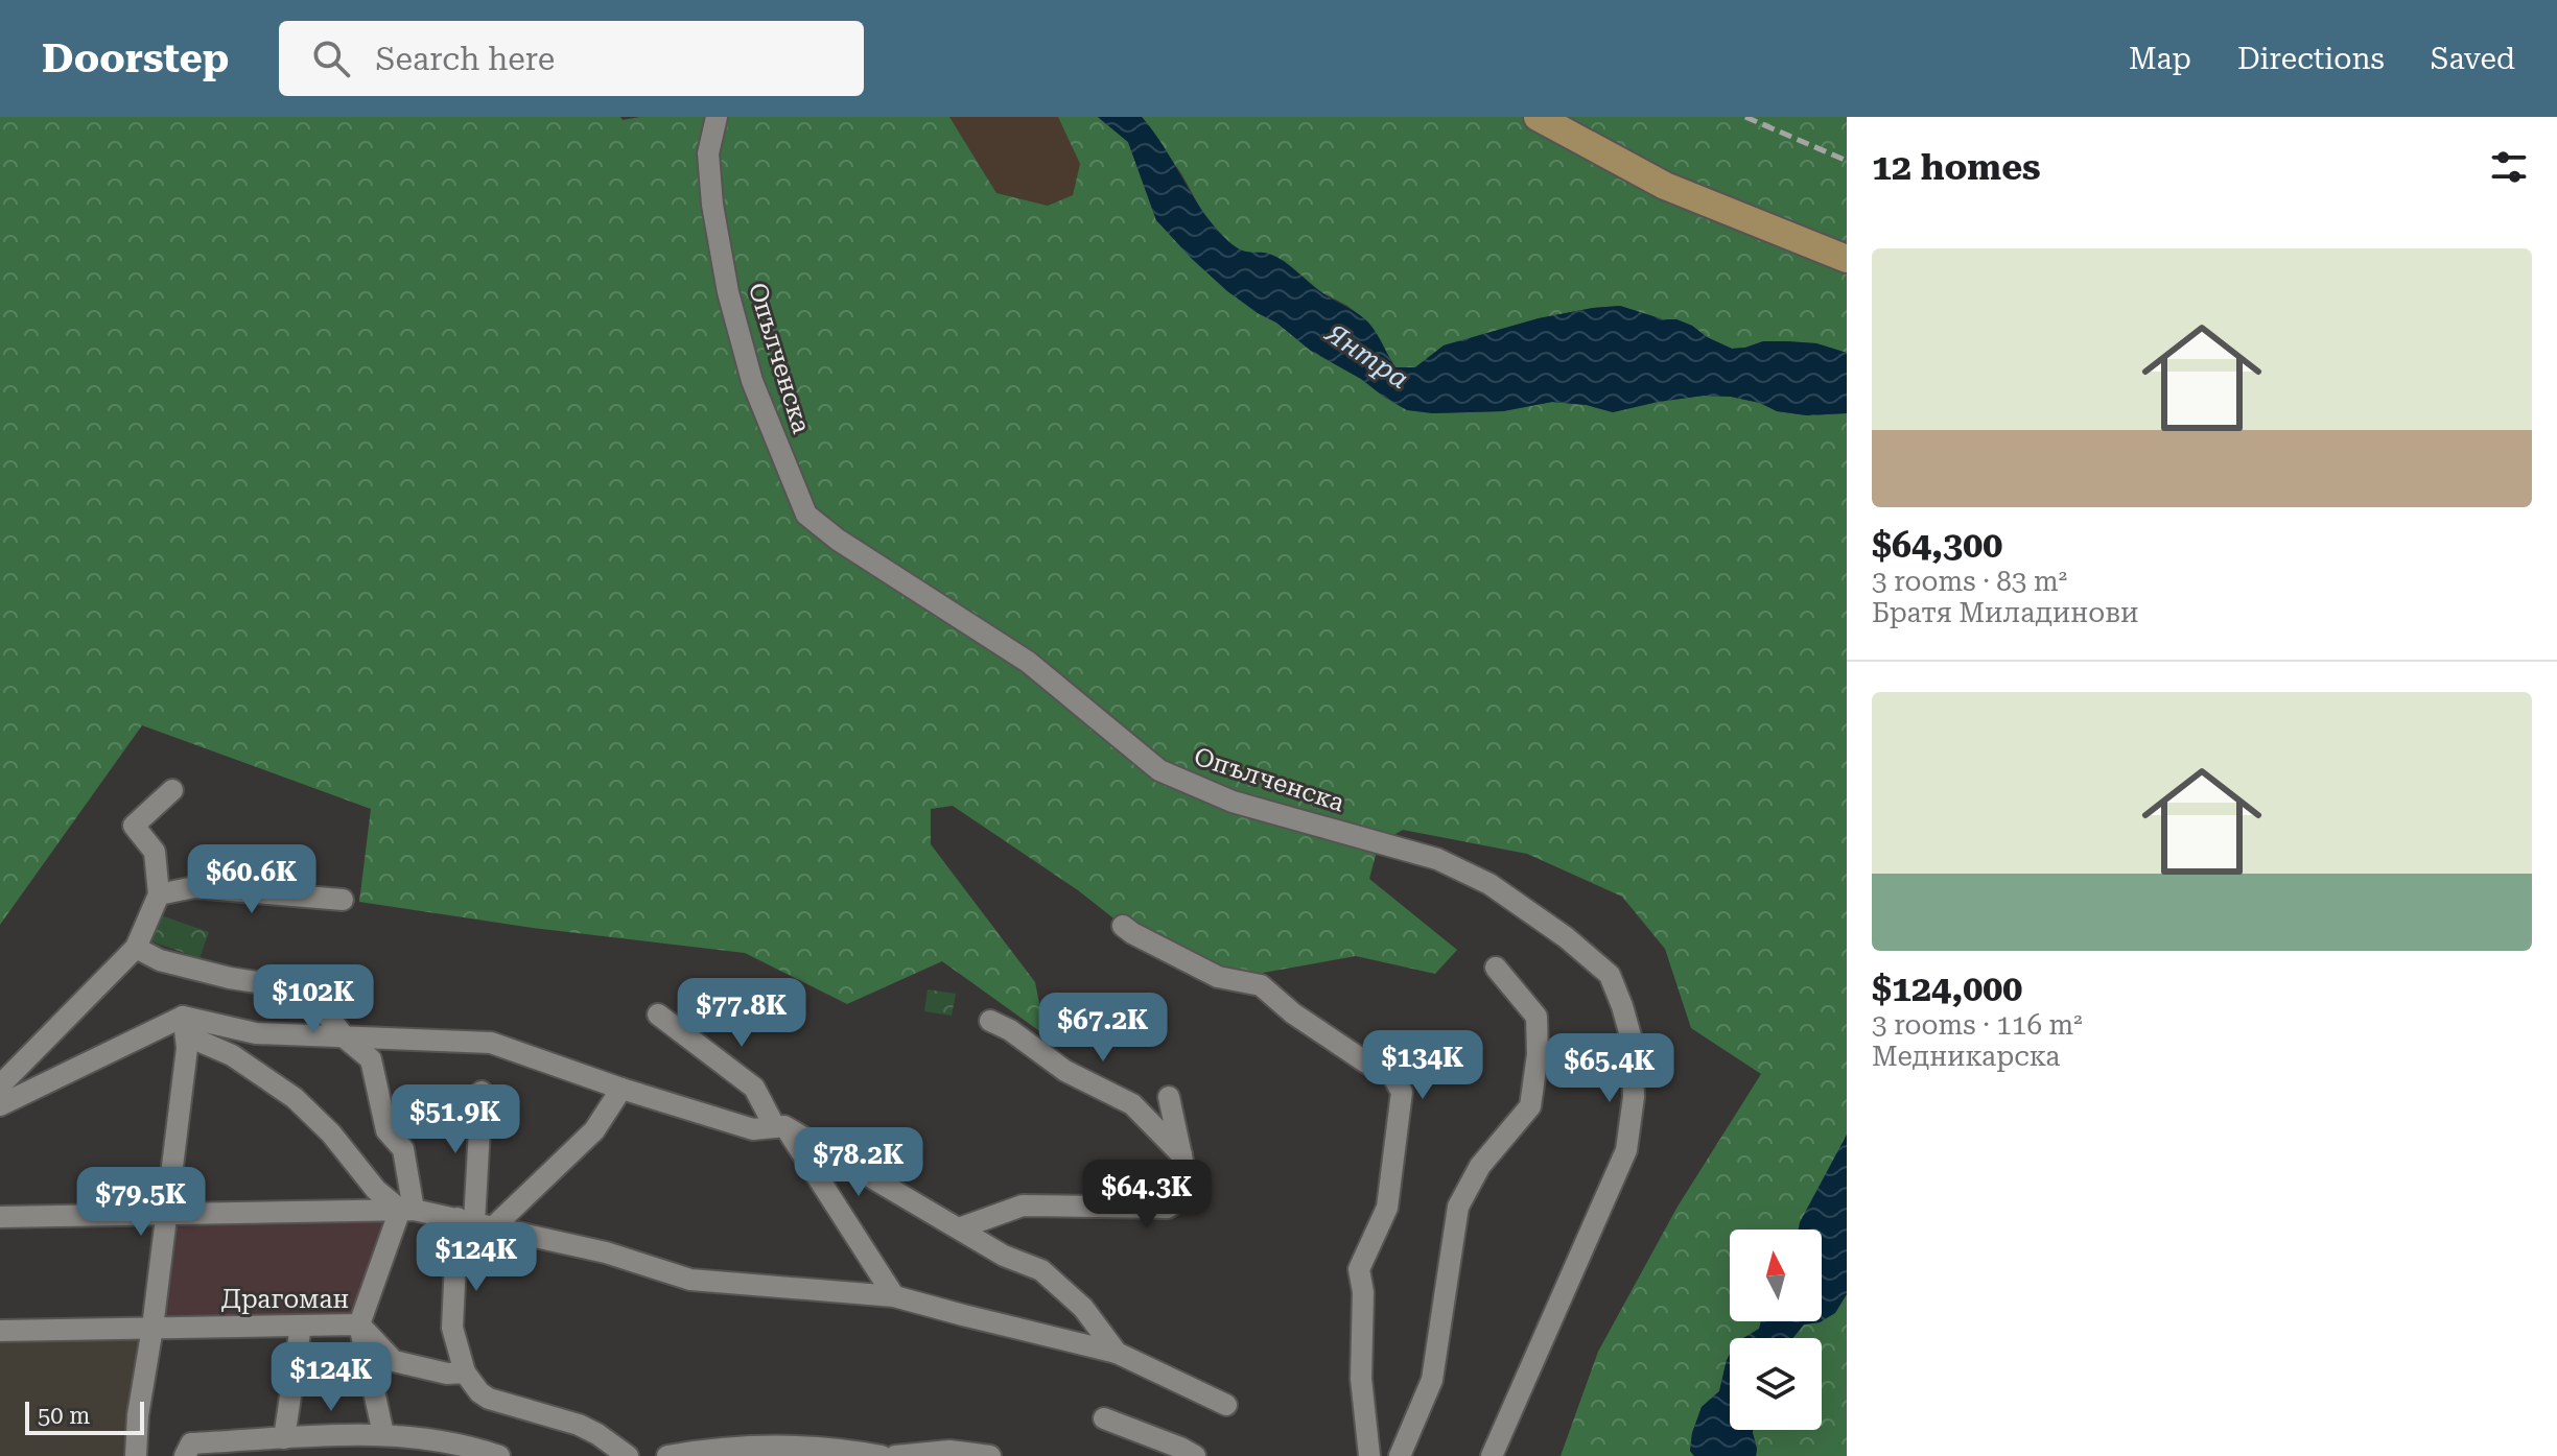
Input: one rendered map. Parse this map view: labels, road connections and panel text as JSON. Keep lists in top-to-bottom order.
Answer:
{
  "streets": {
    "street": ["Опълченска", "Драгоман"]
  },
  "water": ["Янтра"],
  "scale_bar": "50 m",
  "north": "top",
  "page": {
    "header": "Doorstep",
    "search": "Search here",
    "nav": ["Map", "Directions", "Saved"],
    "heading": "12 homes",
    "list": [
      {
        "name": "$64,300",
        "note": "3 rooms · 83 m² · Братя Миладинови"
      },
      {
        "name": "$124,000",
        "note": "3 rooms · 116 m² · Медникарска"
      }
    ],
    "price": [
      "$60.6K",
      "$102K",
      "$77.8K",
      "$67.2K",
      "$134K",
      "$65.4K",
      "$51.9K",
      "$78.2K",
      "$64.3K",
      "$79.5K",
      "$124K",
      "$124K"
    ],
    "scale": "50 m"
  }
}
